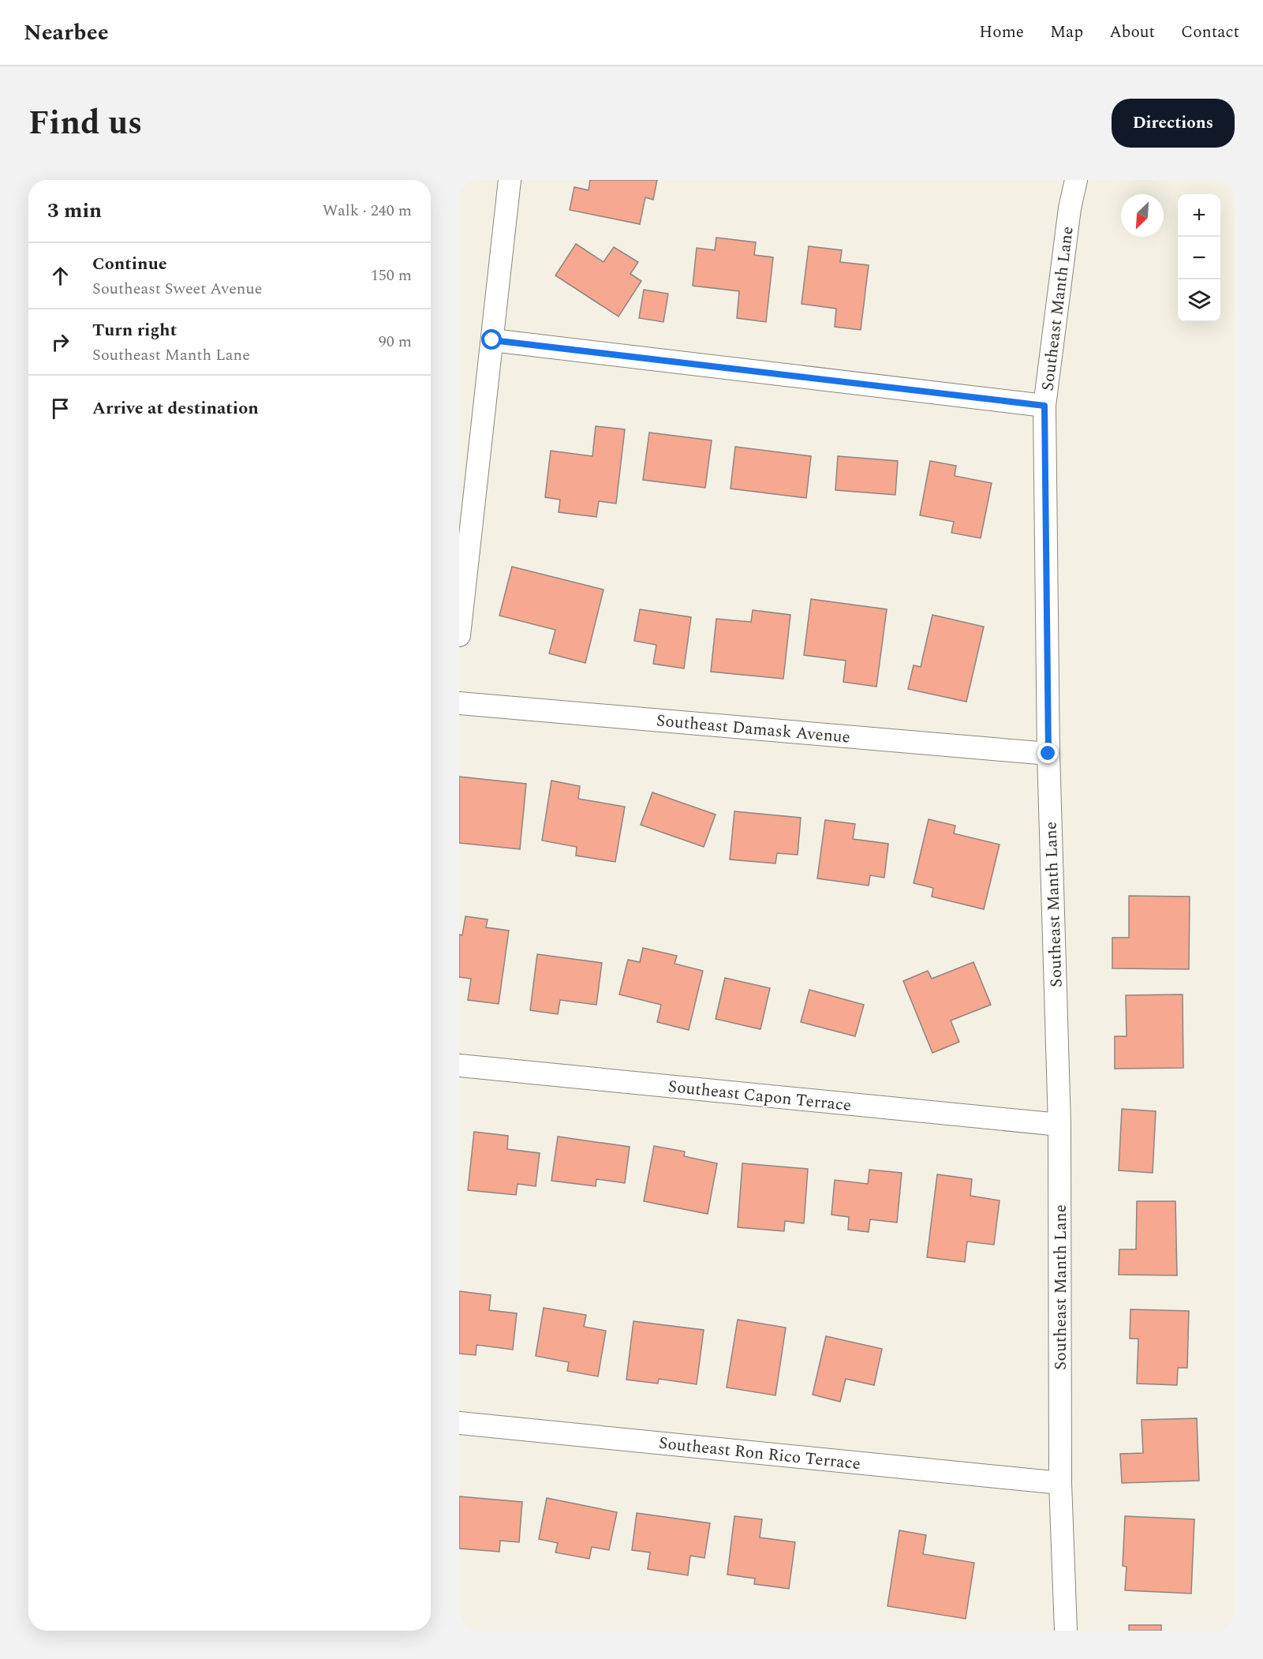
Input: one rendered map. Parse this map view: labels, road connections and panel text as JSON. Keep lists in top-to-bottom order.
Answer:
{
  "streets": {
    "street": [
      "Southeast Manth Lane",
      "Southeast Damask Avenue",
      "Southeast Capon Terrace",
      "Southeast Ron Rico Terrace"
    ]
  },
  "crossings": [
    ["Southeast Manth Lane", "Southeast Damask Avenue"],
    ["Southeast Manth Lane", "Southeast Capon Terrace"],
    ["Southeast Manth Lane", "Southeast Ron Rico Terrace"]
  ],
  "north": "bottom left",
  "page": {
    "header": "Nearbee",
    "nav": [
      "Home",
      "Map",
      "About",
      "Contact"
    ],
    "title": "Find us",
    "buttons": "Directions",
    "heading": ["3 min", "Walk · 240 m"],
    "map_buttons": ["+", "−"],
    "list": [
      ["Continue", "Southeast Sweet Avenue", "150 m"],
      ["Turn right", "Southeast Manth Lane", "90 m"],
      "Arrive at destination"
    ]
  }
}
